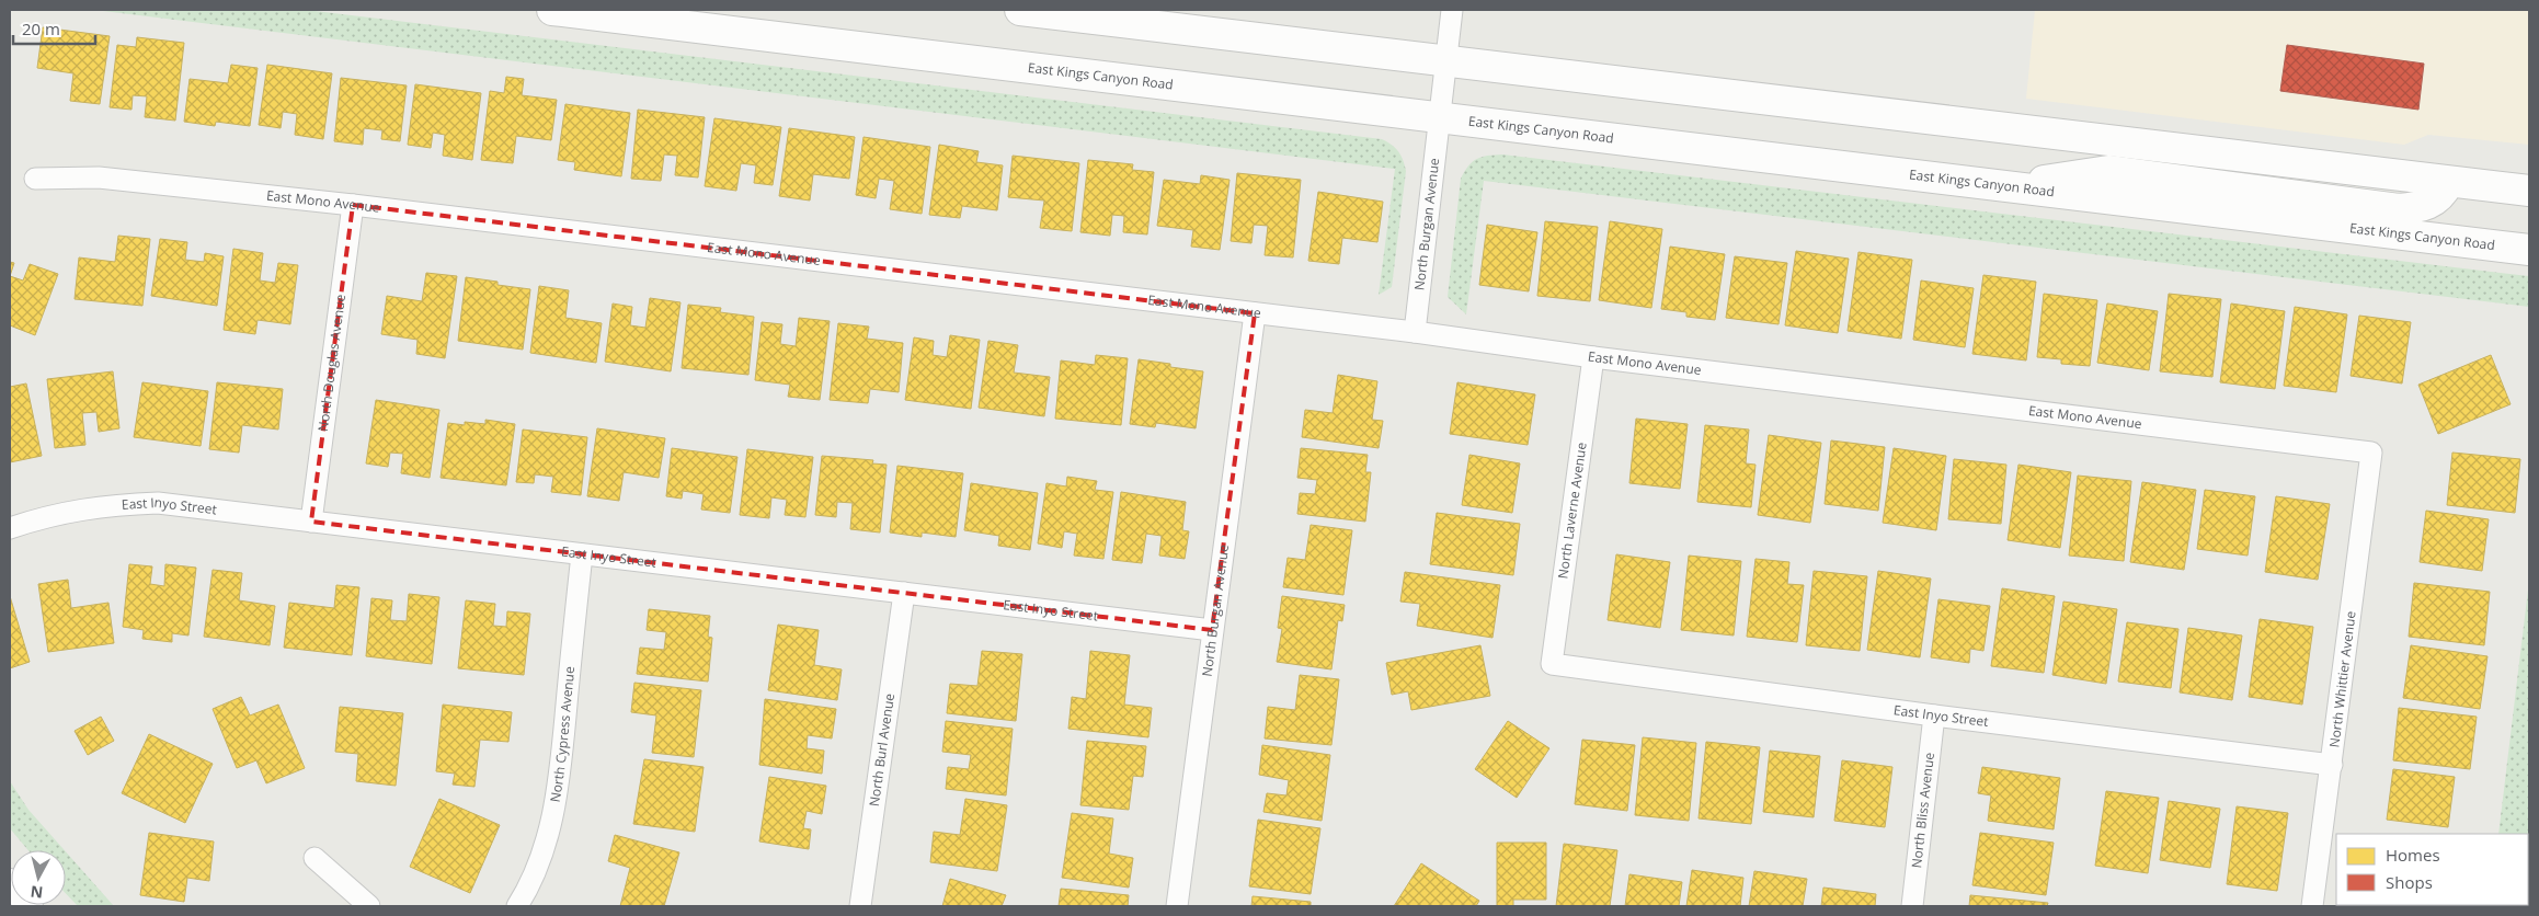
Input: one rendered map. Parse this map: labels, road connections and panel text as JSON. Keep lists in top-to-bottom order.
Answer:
{
  "streets": {
    "main road": ["East Kings Canyon Road"],
    "street": [
      "East Mono Avenue",
      "North Burgan Avenue",
      "North Douglas Avenue",
      "East Inyo Street",
      "North Laverne Avenue",
      "North Whittier Avenue",
      "North Cypress Avenue",
      "North Burl Avenue",
      "North Bliss Avenue"
    ]
  },
  "crossings": [
    ["East Kings Canyon Road", "North Burgan Avenue"],
    ["East Mono Avenue", "North Burgan Avenue"],
    ["East Mono Avenue", "North Douglas Avenue"],
    ["East Mono Avenue", "North Laverne Avenue"],
    ["East Mono Avenue", "North Whittier Avenue"],
    ["North Burgan Avenue", "East Inyo Street"],
    ["North Douglas Avenue", "East Inyo Street"],
    ["East Inyo Street", "North Laverne Avenue"],
    ["East Inyo Street", "North Whittier Avenue"],
    ["East Inyo Street", "North Cypress Avenue"],
    ["East Inyo Street", "North Burl Avenue"],
    ["East Inyo Street", "North Bliss Avenue"]
  ],
  "legend": ["Homes", "Shops"],
  "scale_bar": "20 m",
  "north": "bottom"
}
